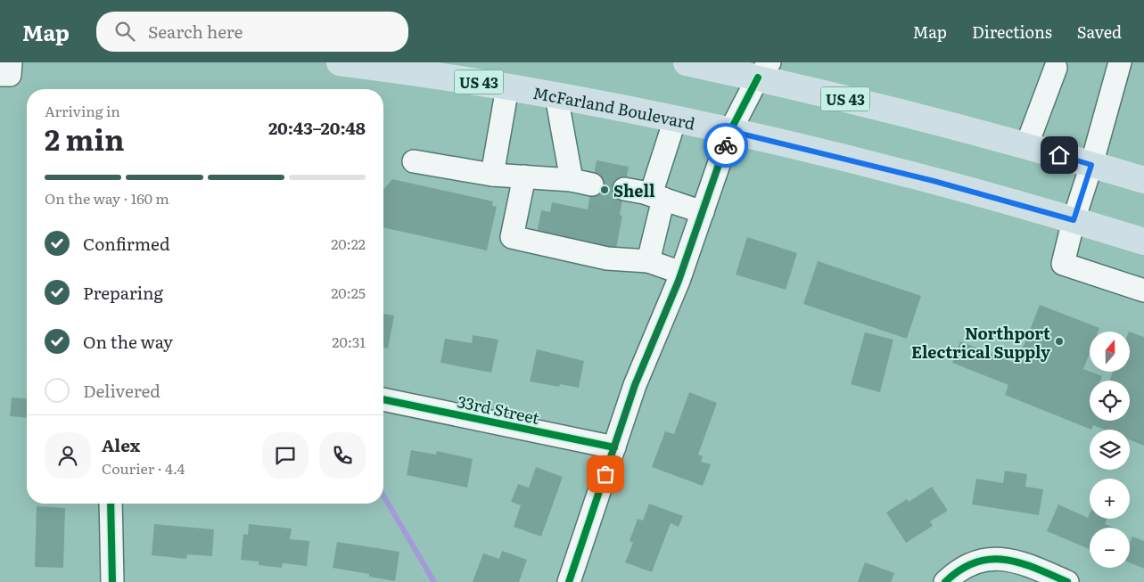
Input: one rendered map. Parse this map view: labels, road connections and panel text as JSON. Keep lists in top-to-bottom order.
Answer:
{
  "streets": {
    "highway": ["US 43", "McFarland Boulevard"],
    "street": ["33rd Street"]
  },
  "places": ["Shell", "Northport Electrical Supply"],
  "north": "top",
  "page": {
    "header": "Map",
    "search": "Search here",
    "nav": ["Map", "Directions", "Saved"],
    "heading": ["2 min", "Arriving in", "20:43–20:48"],
    "panel": ["Alex", "Courier · 4.4"],
    "bar": "On the way · 160 m",
    "list": [
      ["Confirmed", "20:22"],
      ["Preparing", "20:25"],
      ["On the way", "20:31"],
      "Delivered"
    ],
    "map_buttons": ["+", "−"]
  }
}
